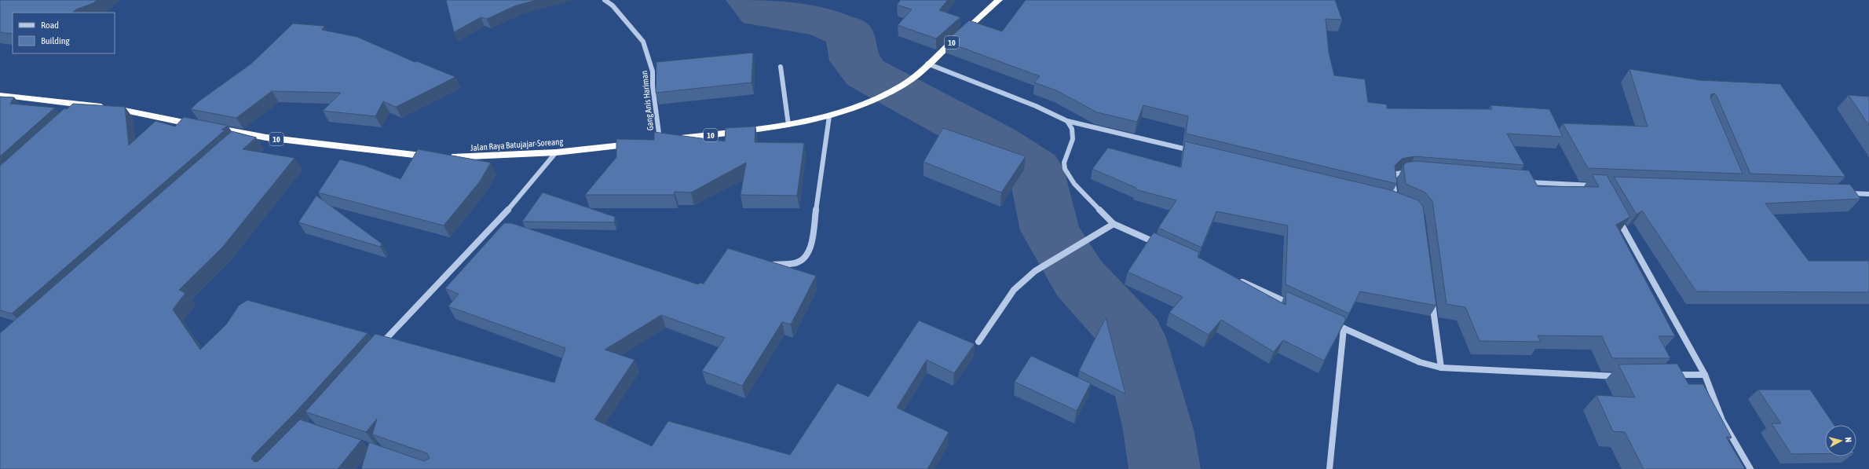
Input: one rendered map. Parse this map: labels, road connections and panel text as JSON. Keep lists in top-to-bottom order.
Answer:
{
  "streets": {
    "highway": ["10", "Jalan Raya Batujajar-Soreang"],
    "street": ["Gang Anis Hariman"]
  },
  "crossings": [
    ["10", "Gang Anis Hariman"]
  ],
  "legend": ["Road", "Building"],
  "north": "right"
}
